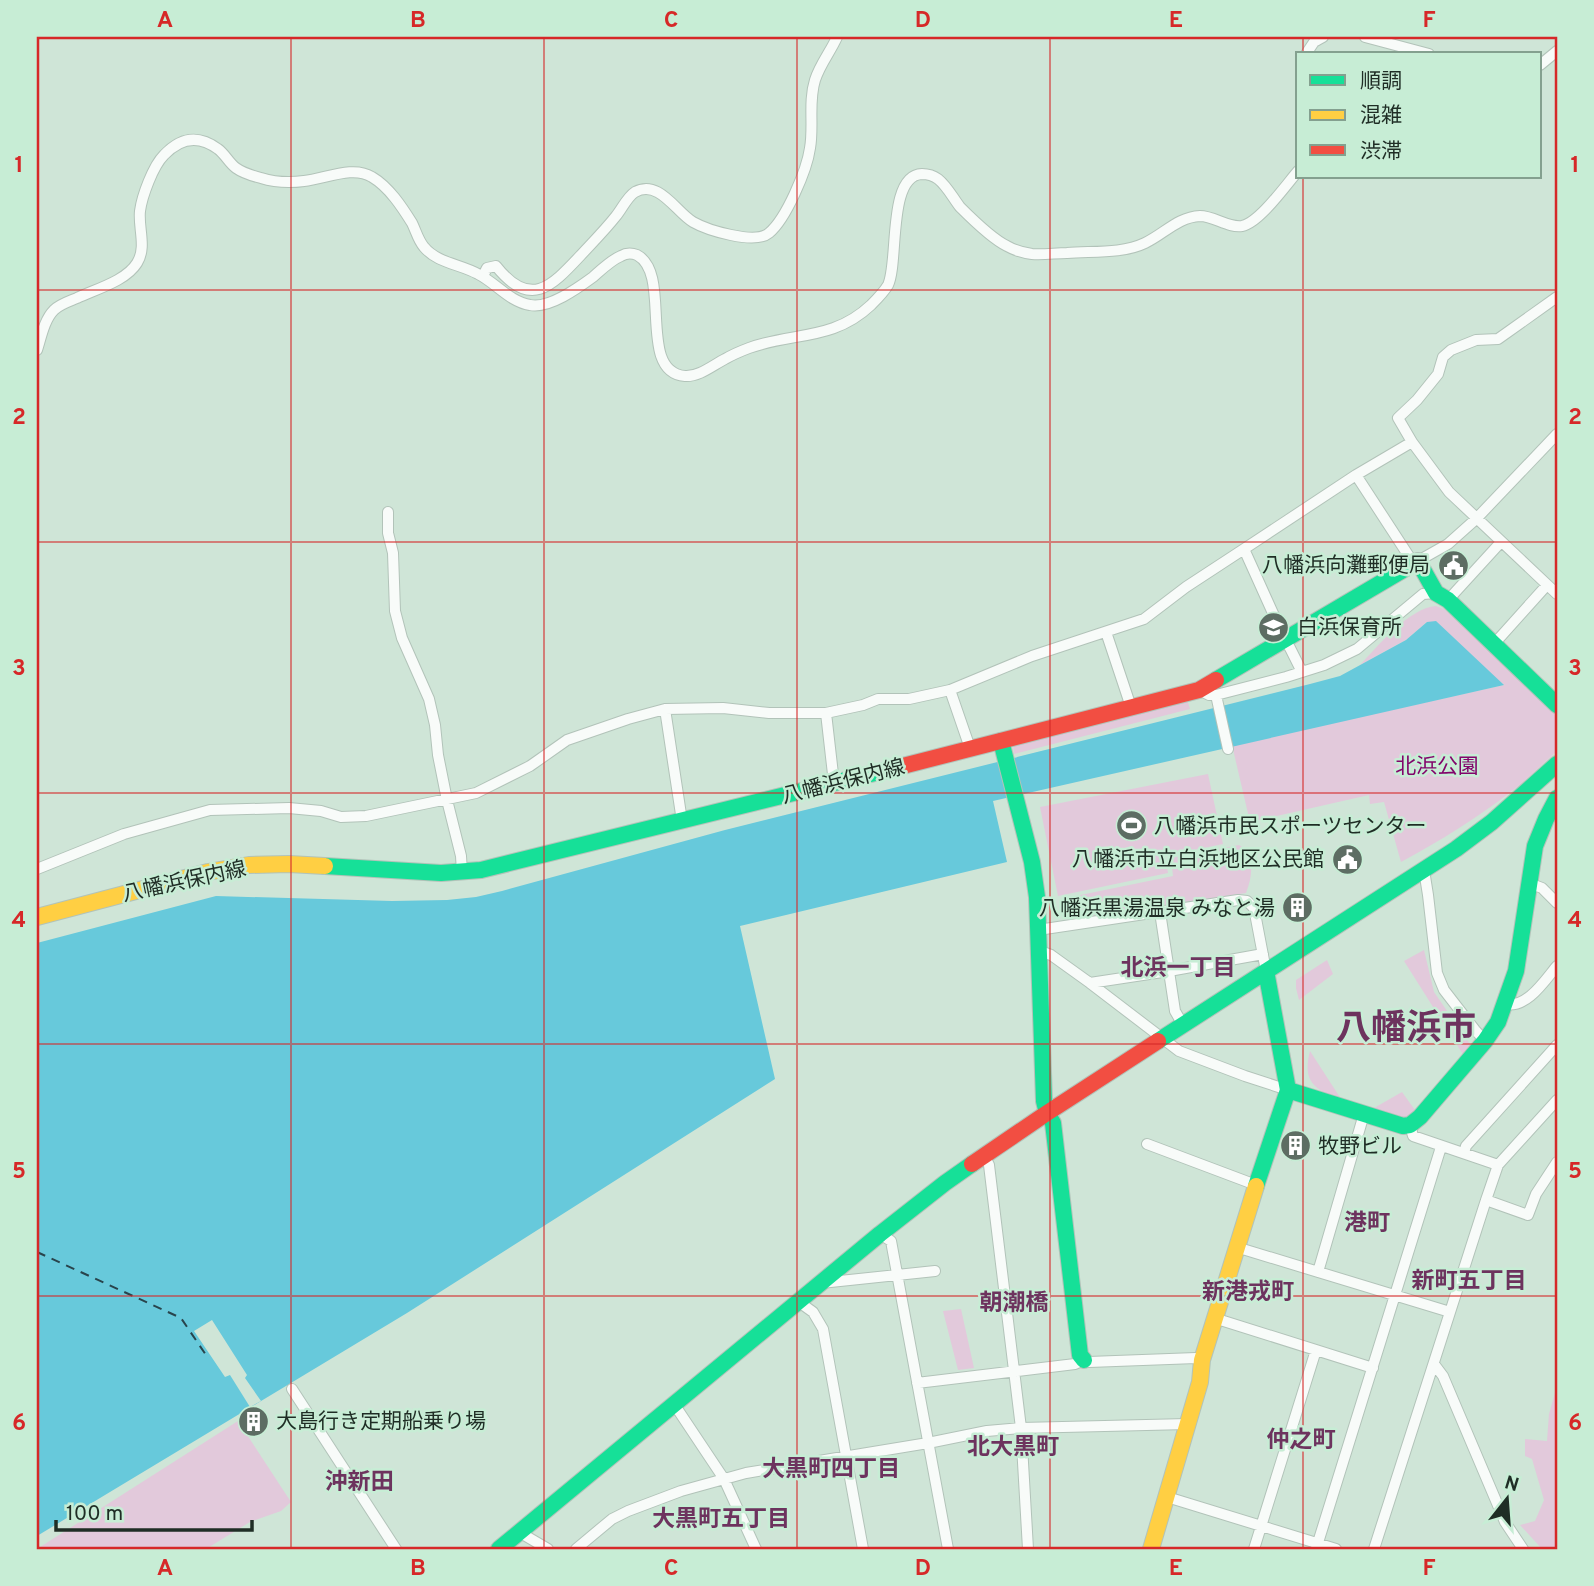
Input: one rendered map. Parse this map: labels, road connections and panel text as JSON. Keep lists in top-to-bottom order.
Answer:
{
  "streets": {
    "street": ["八幡浜保内線"]
  },
  "districts": [
    "北浜一丁目",
    "八幡浜市",
    "港町",
    "新町五丁目",
    "新港戎町",
    "朝潮橋",
    "仲之町",
    "北大黒町",
    "大黒町四丁目",
    "沖新田",
    "大黒町五丁目"
  ],
  "parks": ["北浜公園"],
  "places": {
    "public building": ["八幡浜向灘郵便局", "八幡浜市立白浜地区公民館"],
    "school or university": ["白浜保育所"],
    "sports": ["八幡浜市民スポーツセンター"],
    "building": ["八幡浜黒湯温泉 みなと湯", "牧野ビル", "大島行き定期船乗り場"]
  },
  "legend": ["順調", "混雑", "渋滞"],
  "scale_bar": "100 m",
  "north": "top",
  "grid": {
    "columns": [
      "A",
      "B",
      "C",
      "D",
      "E",
      "F"
    ],
    "rows": [
      "1",
      "2",
      "3",
      "4",
      "5",
      "6"
    ]
  }
}
